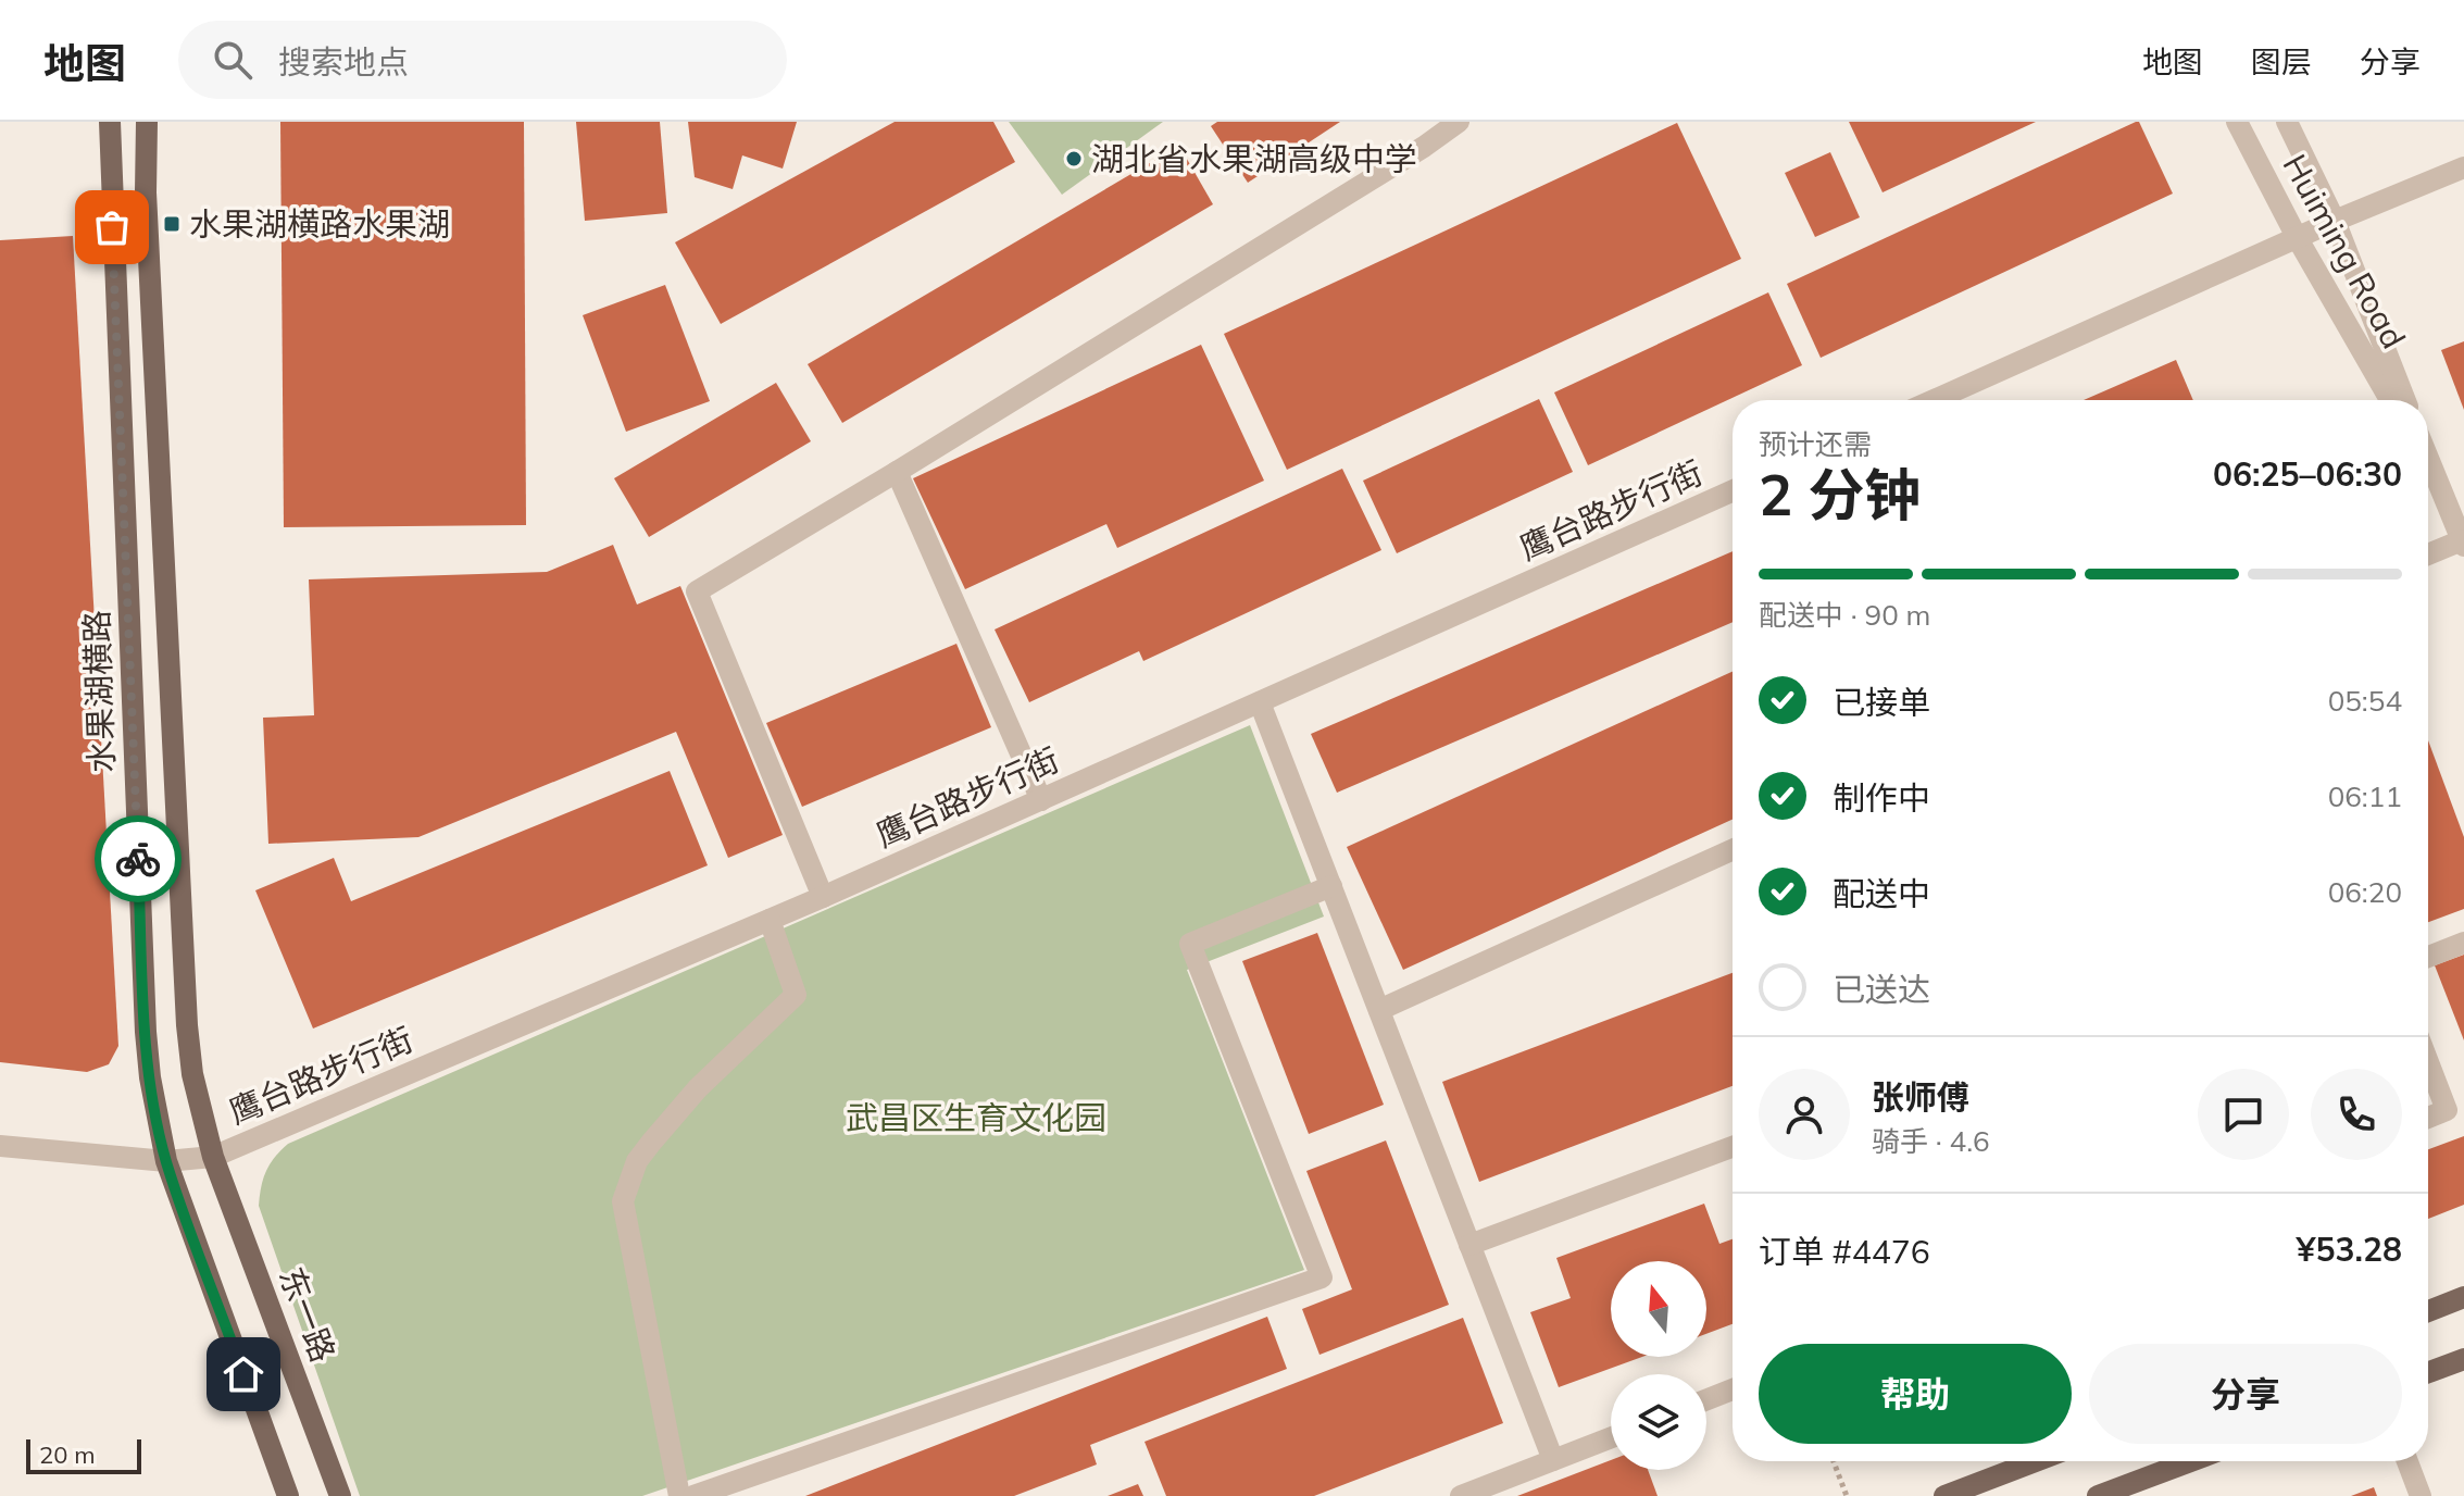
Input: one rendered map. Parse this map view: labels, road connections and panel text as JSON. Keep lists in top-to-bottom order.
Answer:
{
  "streets": {
    "main road": ["水果湖横路", "东一路"],
    "street": ["Huiming Road", "鹰台路步行街"]
  },
  "crossings": [
    ["鹰台路步行街", "水果湖横路"],
    ["鹰台路步行街", "东一路"]
  ],
  "parks": ["武昌区生育文化园"],
  "places": {
    "other": ["湖北省水果湖高级中学"],
    "transit": ["水果湖横路水果湖"]
  },
  "scale_bar": "20 m",
  "north": "top",
  "page": {
    "header": "地图",
    "search": "搜索地点",
    "nav": ["地图", "图层", "分享"],
    "heading": ["2 分钟", "预计还需", "06:25–06:30"],
    "panel": [
      "张师傅",
      "骑手 · 4.6",
      "订单 #4476",
      "¥53.28"
    ],
    "bar": "配送中 · 90 m",
    "list": [
      ["已接单", "05:54"],
      ["制作中", "06:11"],
      ["配送中", "06:20"],
      "已送达"
    ],
    "buttons": ["帮助", "分享"],
    "scale": "20 m"
  }
}
